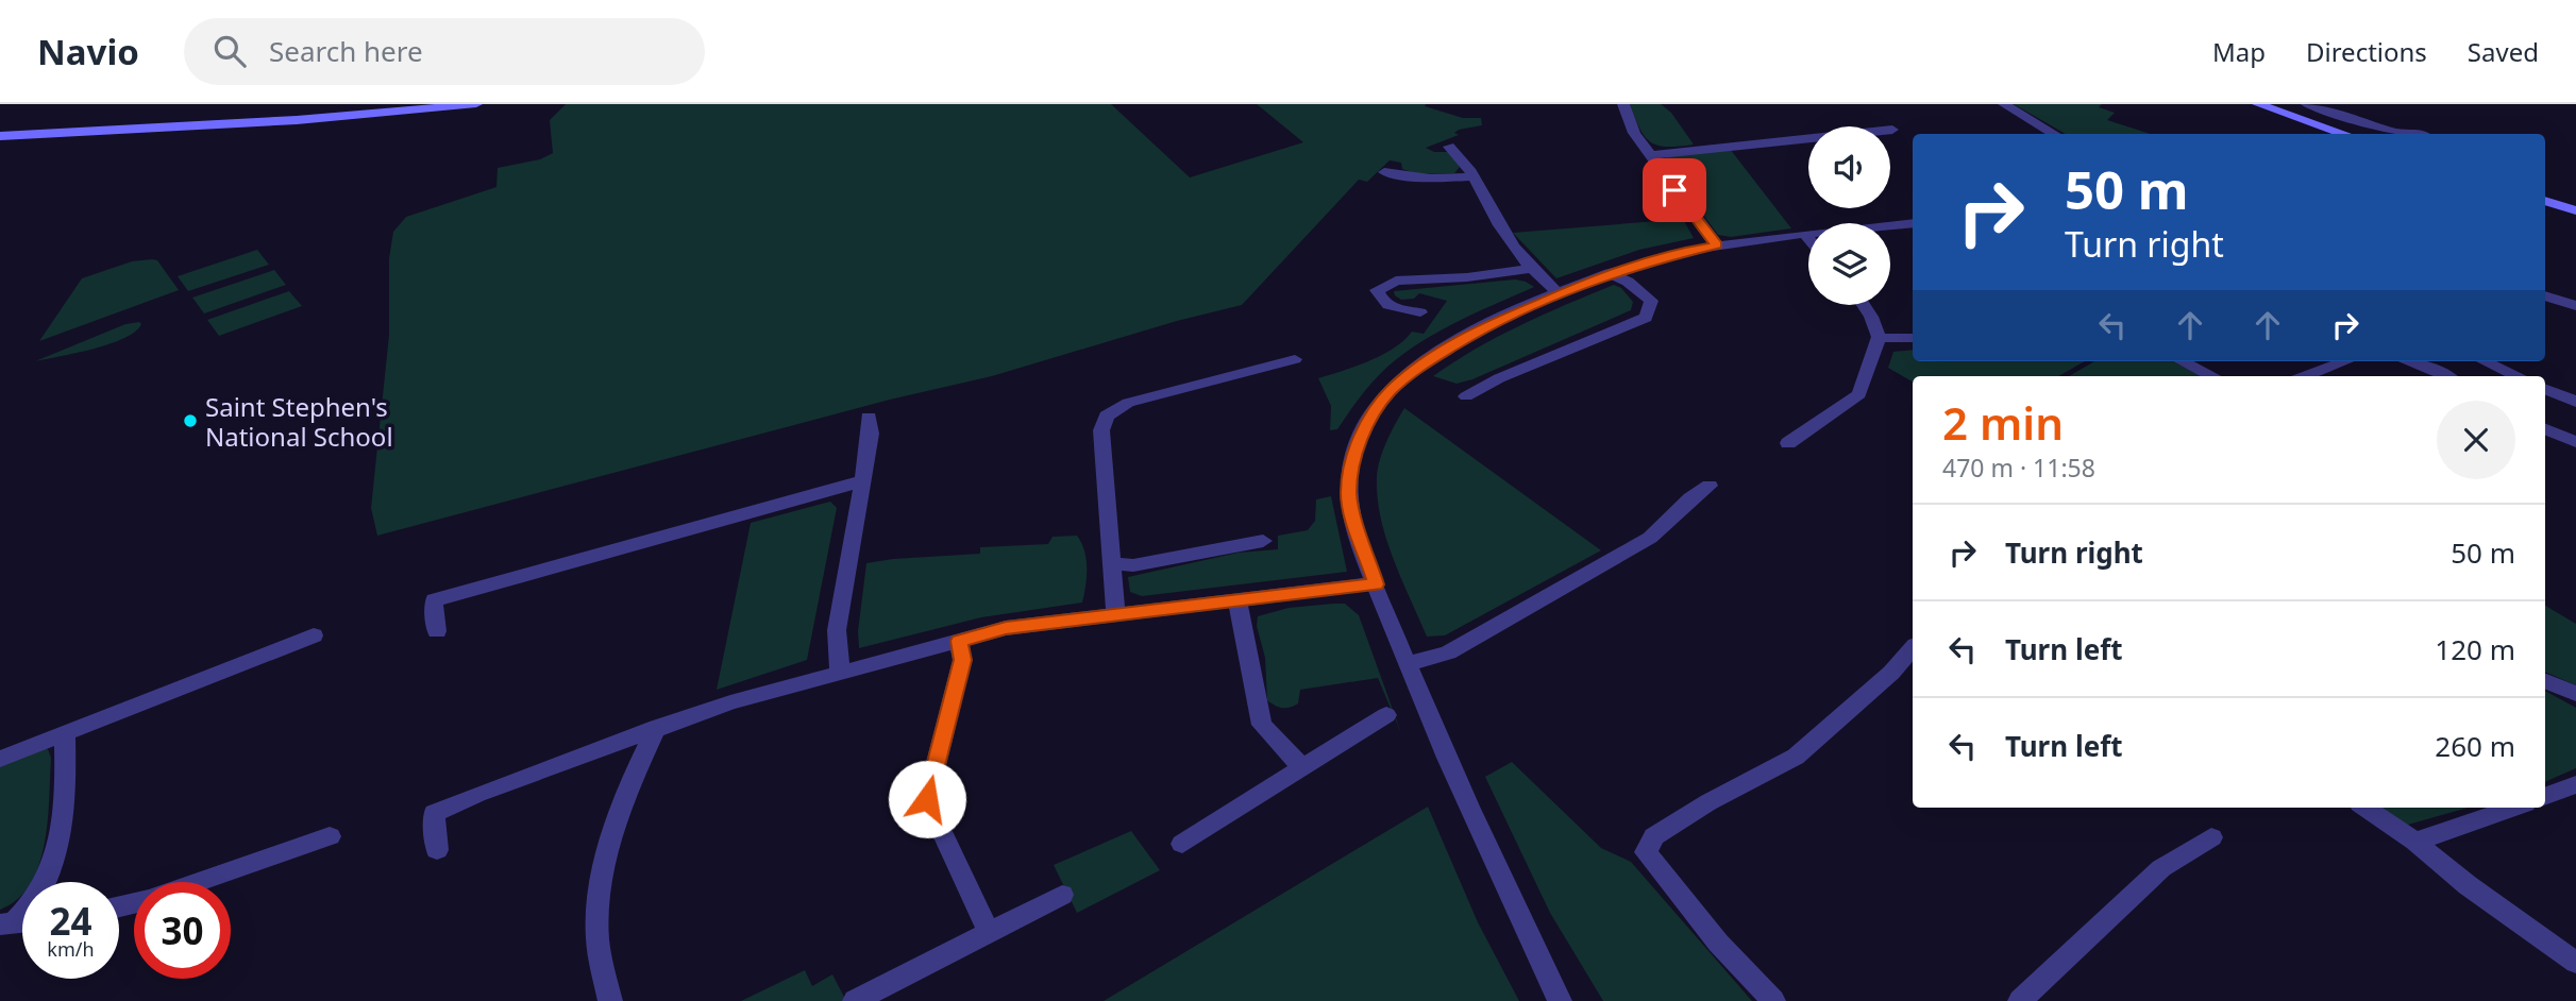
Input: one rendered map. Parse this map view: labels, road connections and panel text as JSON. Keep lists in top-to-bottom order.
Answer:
{
  "places": ["Saint Stephen's National School"],
  "page": {
    "header": "Navio",
    "search": "Search here",
    "nav": ["Map", "Directions", "Saved"],
    "turn": ["50 m", "Turn right"],
    "heading": ["2 min", "470 m · 11:58"],
    "list": [
      {
        "name": "Turn right",
        "value": "50 m"
      },
      {
        "name": "Turn left",
        "value": "120 m"
      },
      {
        "name": "Turn left",
        "value": "260 m"
      }
    ],
    "speed": "24 km/h",
    "limit": "30"
  }
}
